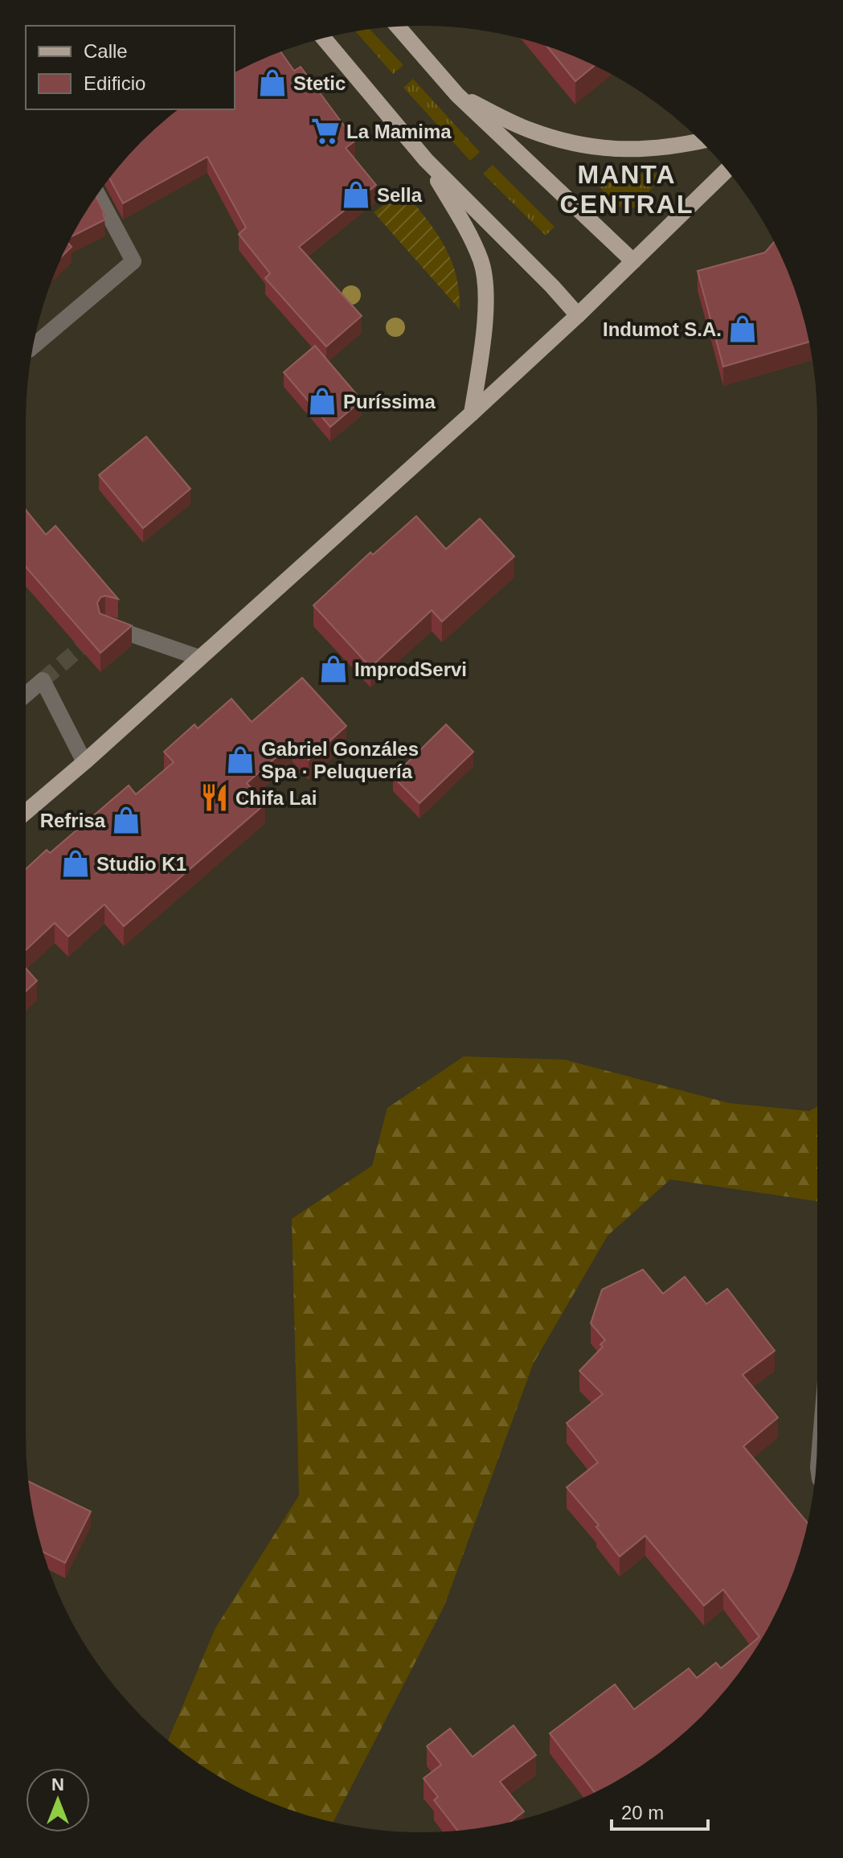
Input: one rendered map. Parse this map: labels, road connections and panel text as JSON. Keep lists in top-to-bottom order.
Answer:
{
  "districts": ["MANTA CENTRAL"],
  "places": {
    "shop": [
      "Stetic",
      "Sella",
      "Indumot S.A.",
      "Puríssima",
      "ImprodServi",
      "Gabriel Gonzáles Spa · Peluquería",
      "Refrisa",
      "Studio K1"
    ],
    "supermarket": ["La Mamima"],
    "restaurant": ["Chifa Lai"]
  },
  "legend": ["Calle", "Edificio"],
  "scale_bar": "20 m",
  "north": "top"
}
